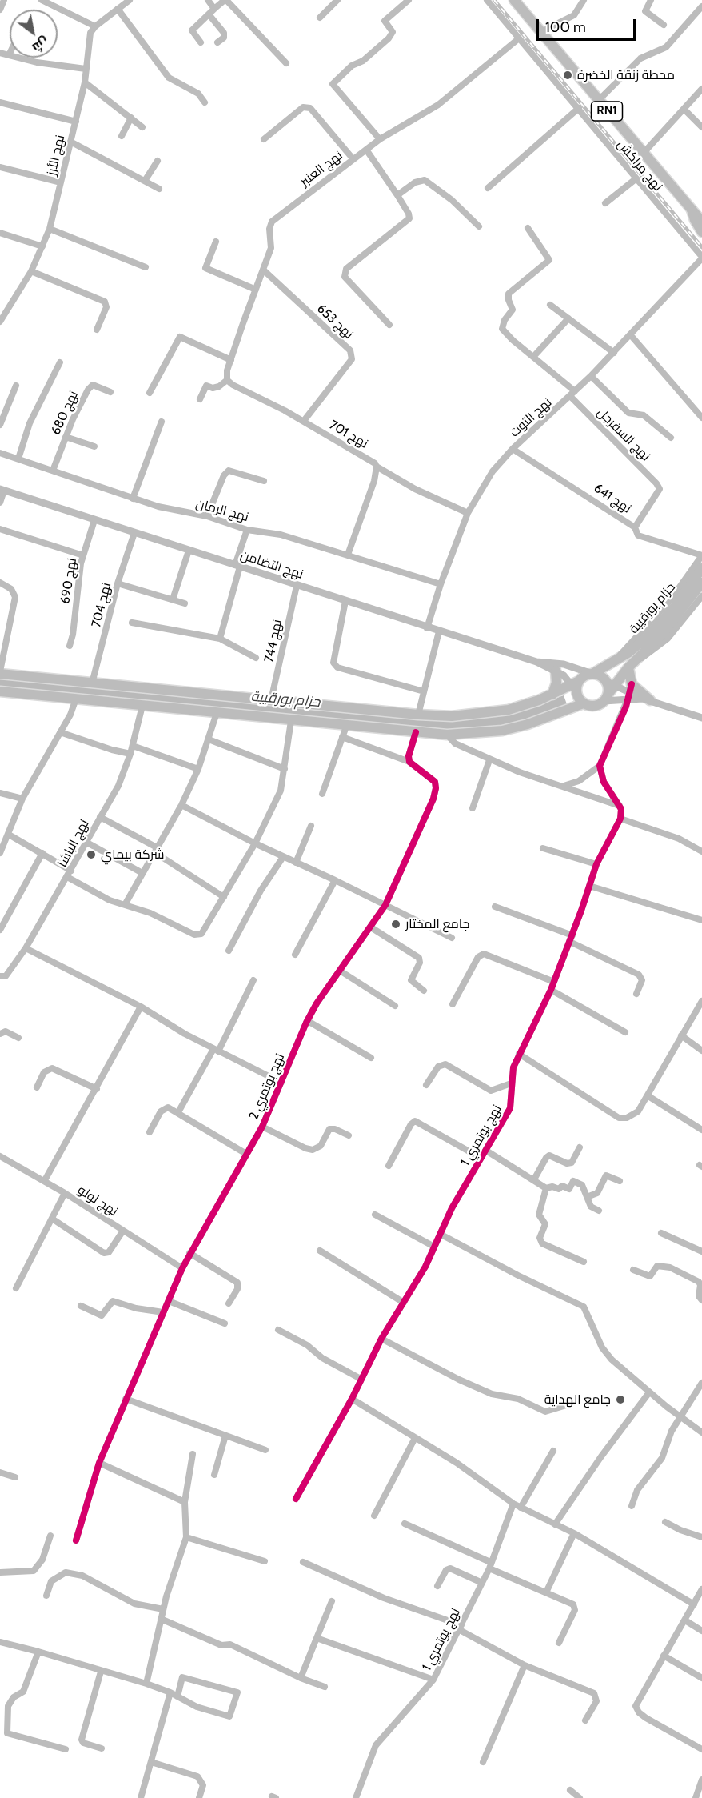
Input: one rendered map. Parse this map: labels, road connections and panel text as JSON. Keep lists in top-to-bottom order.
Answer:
{
  "streets": {
    "main road": ["RN1", "حزام بورقيبة"],
    "street": [
      "نهج الأرز",
      "نهج مراكش",
      "نهج العنبر",
      "نهج 653",
      "نهج 680",
      "نهج التوت",
      "نهج 701",
      "نهج السفرجل",
      "نهج 641",
      "نهج الرمان",
      "نهج التضامن",
      "نهج 690",
      "نهج 704",
      "نهج 744",
      "نهج الباشا",
      "نهج بوتمري 2",
      "نهج بوتمري 1",
      "نهج لولو"
    ]
  },
  "crossings": [
    ["نهج مراكش", "نهج العنبر"],
    ["نهج مراكش", "نهج التوت"],
    ["نهج العنبر", "نهج 653"],
    ["نهج العنبر", "نهج 701"],
    ["نهج 653", "نهج 701"],
    ["نهج 680", "نهج الرمان"],
    ["نهج التوت", "نهج 701"],
    ["نهج التوت", "نهج السفرجل"],
    ["نهج التوت", "نهج 641"],
    ["نهج التوت", "نهج الرمان"],
    ["نهج التوت", "نهج التضامن"],
    ["نهج السفرجل", "نهج 641"],
    ["نهج التضامن", "نهج 690"],
    ["نهج التضامن", "نهج 704"],
    ["نهج التضامن", "حزام بورقيبة"],
    ["نهج التضامن", "نهج 744"],
    ["نهج بوتمري 2", "نهج لولو"]
  ],
  "water": ["حزام بورقيبة"],
  "places": [
    "محطة زنقة الخضرة",
    "شركة بيماي",
    "جامع المختار",
    "جامع الهداية"
  ],
  "scale_bar": "100 m",
  "north": "bottom right"
}
